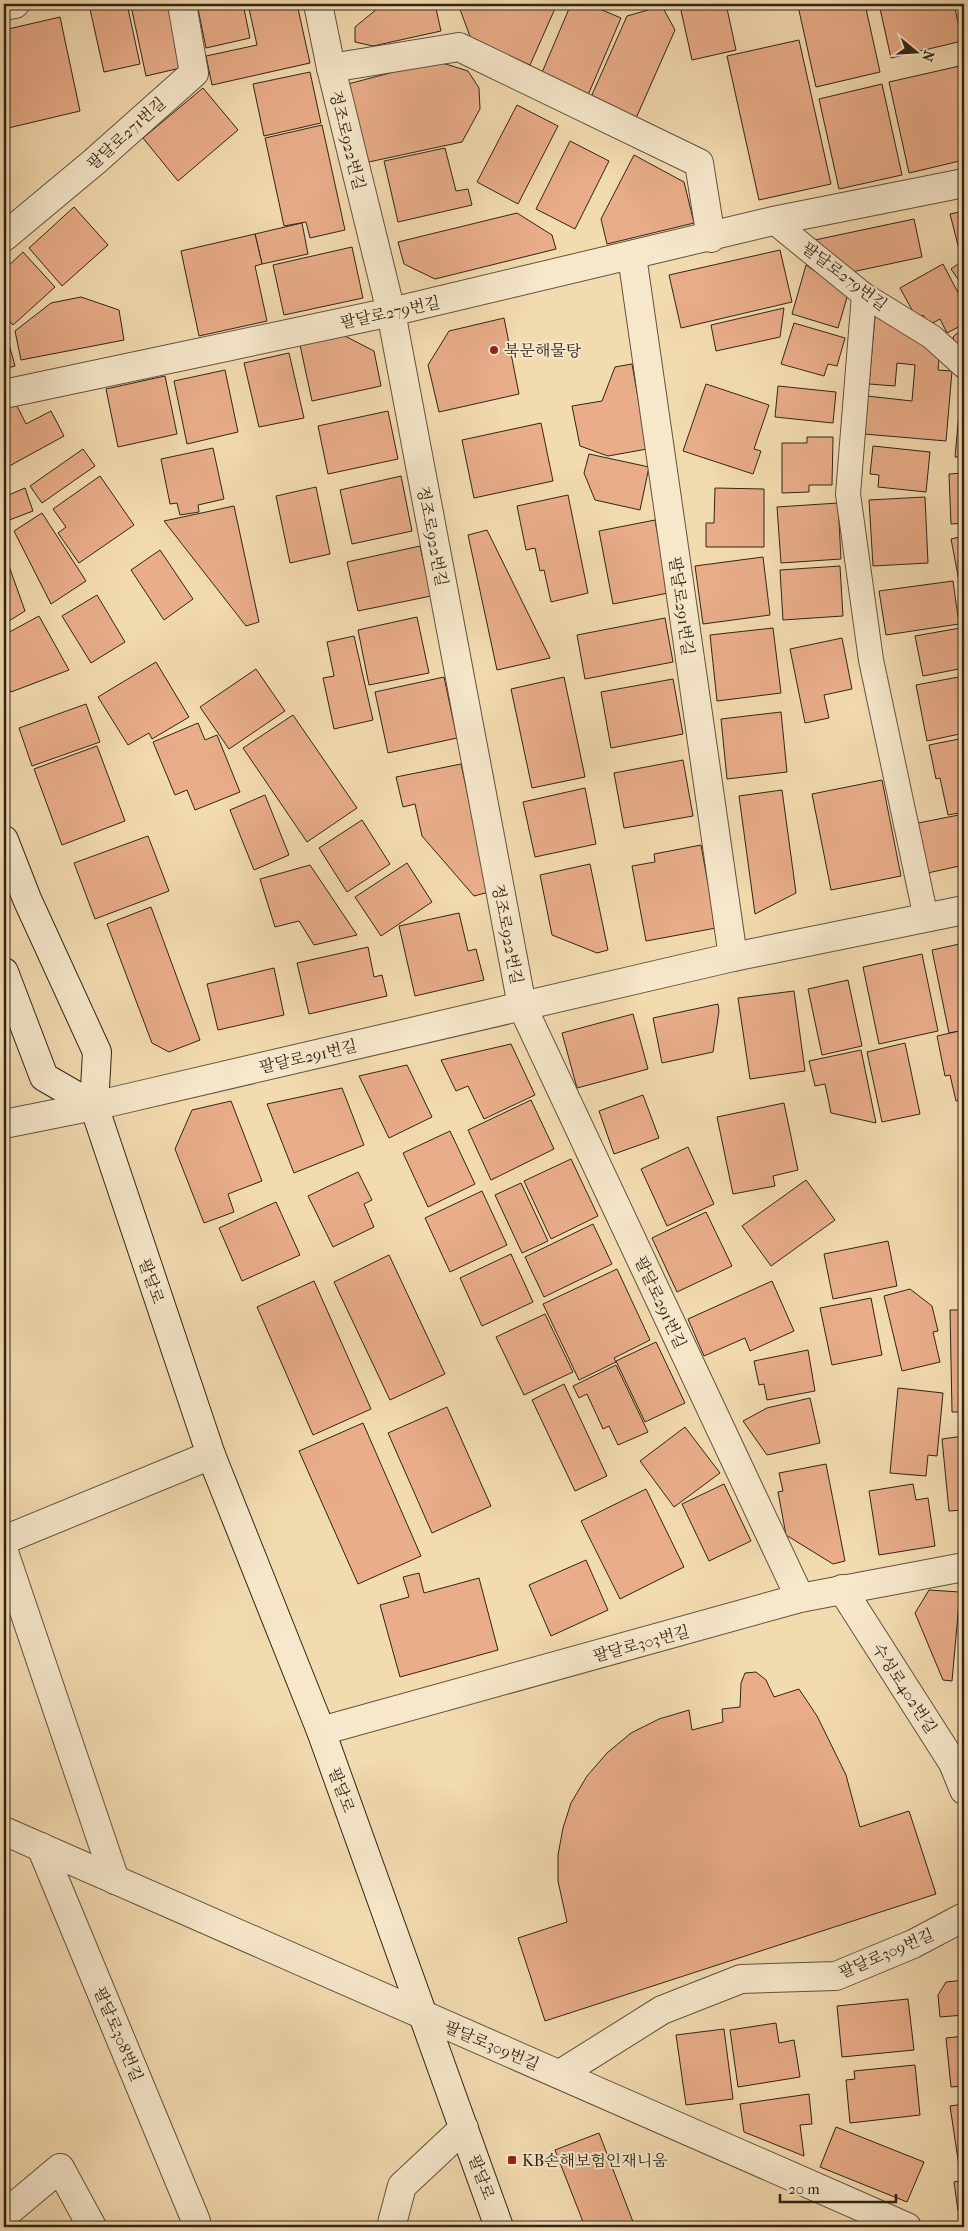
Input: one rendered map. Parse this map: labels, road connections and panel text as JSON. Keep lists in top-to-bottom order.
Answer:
{
  "streets": {
    "street": [
      "팔달로271번길",
      "정조로922번길",
      "팔달로279번길",
      "팔달로291번길",
      "팔달로",
      "팔달로303번길",
      "수성로402번길",
      "팔달로309번길",
      "팔달로308번길"
    ]
  },
  "crossings": [
    ["정조로922번길", "팔달로279번길"],
    ["정조로922번길", "팔달로291번길"],
    ["팔달로279번길", "팔달로291번길"],
    ["팔달로291번길", "팔달로"],
    ["팔달로291번길", "팔달로303번길"],
    ["팔달로", "팔달로303번길"],
    ["팔달로", "팔달로309번길"],
    ["팔달로303번길", "수성로402번길"]
  ],
  "places": {
    "other": ["북문해물탕"],
    "transit": ["KB손해보험인재니움"]
  },
  "scale_bar": "20 m",
  "north": "right"
}
